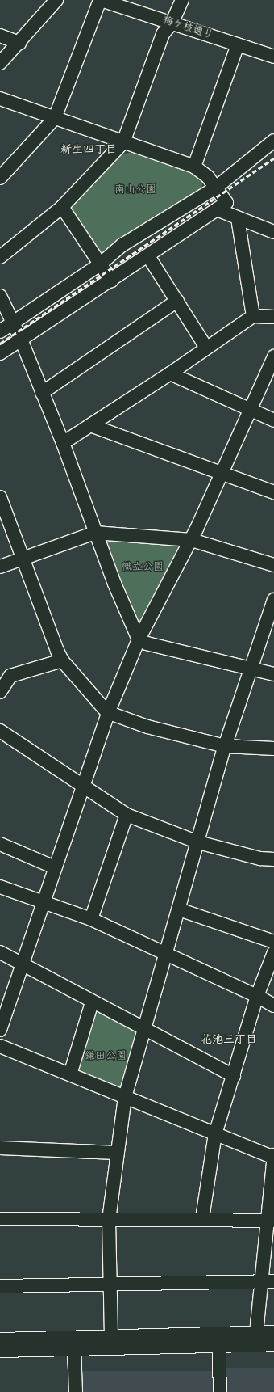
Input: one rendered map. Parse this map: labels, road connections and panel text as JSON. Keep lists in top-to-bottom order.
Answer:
{
  "streets": {
    "street": ["梅ケ枝通り"]
  },
  "districts": ["新生四丁目", "花池三丁目"],
  "parks": ["南山公園", "幟立公園", "鎌田公園"]
}
